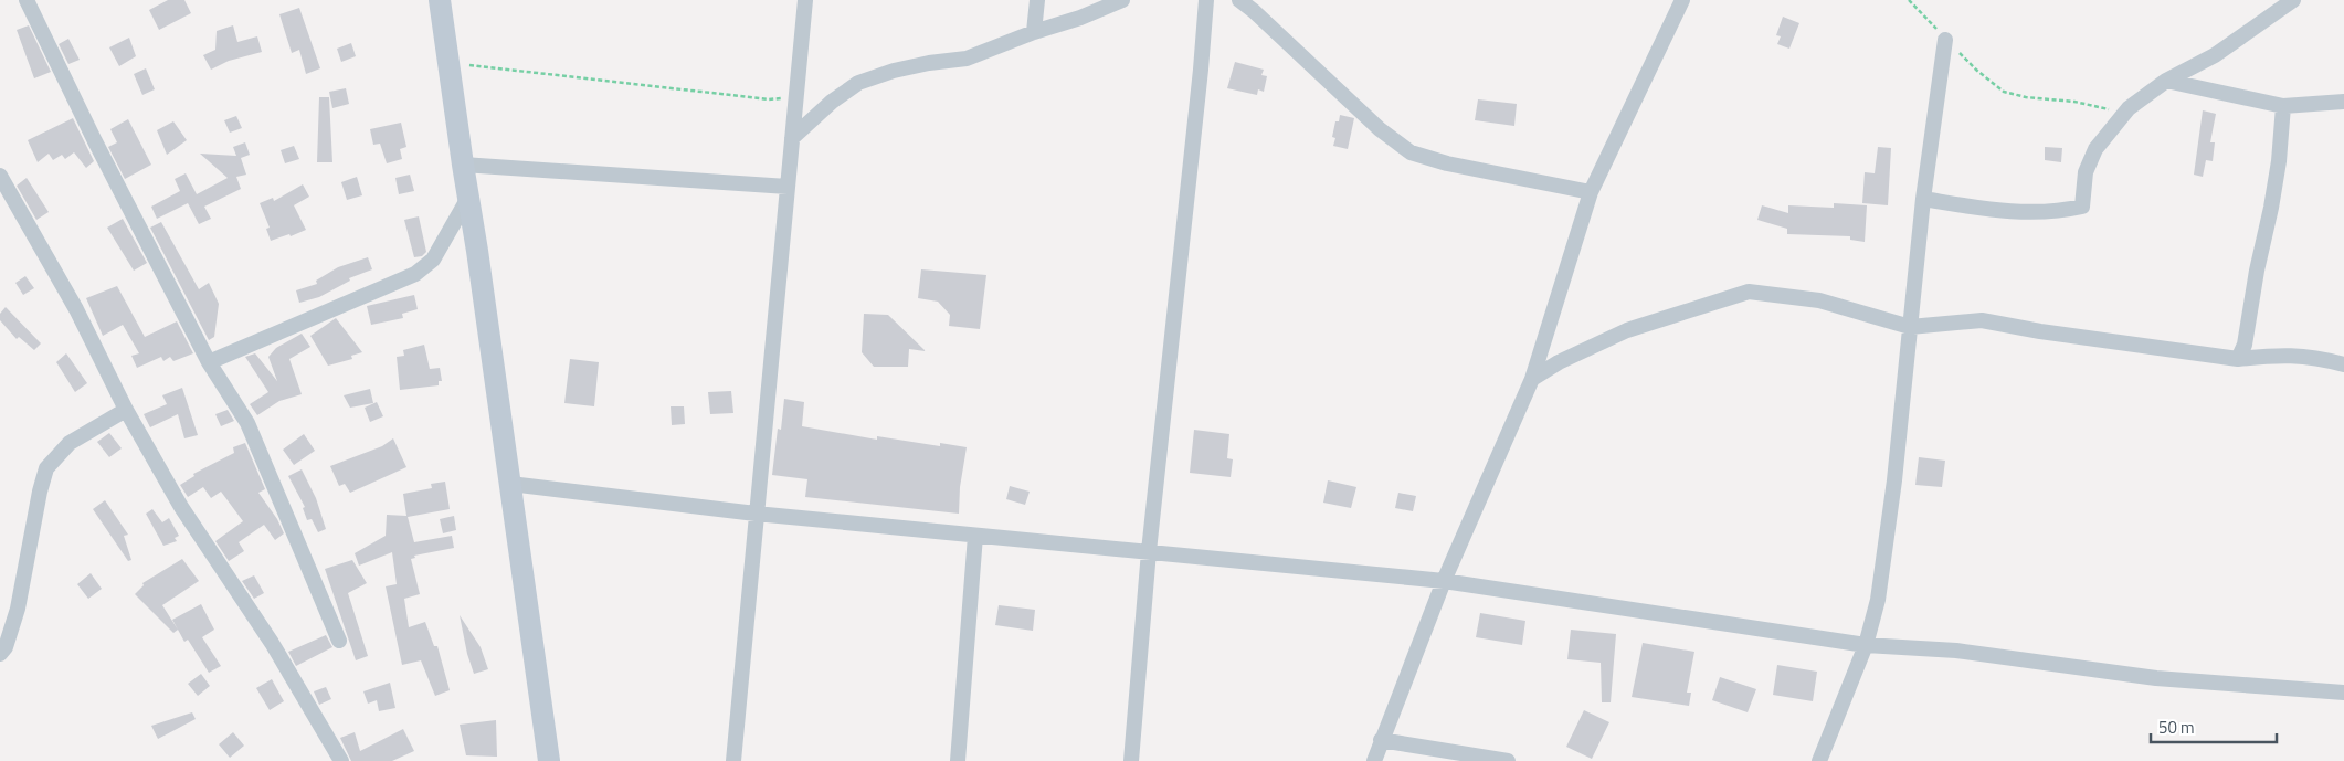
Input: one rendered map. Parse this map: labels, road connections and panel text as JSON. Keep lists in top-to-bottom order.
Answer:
{
  "scale_bar": "50 m"
}
